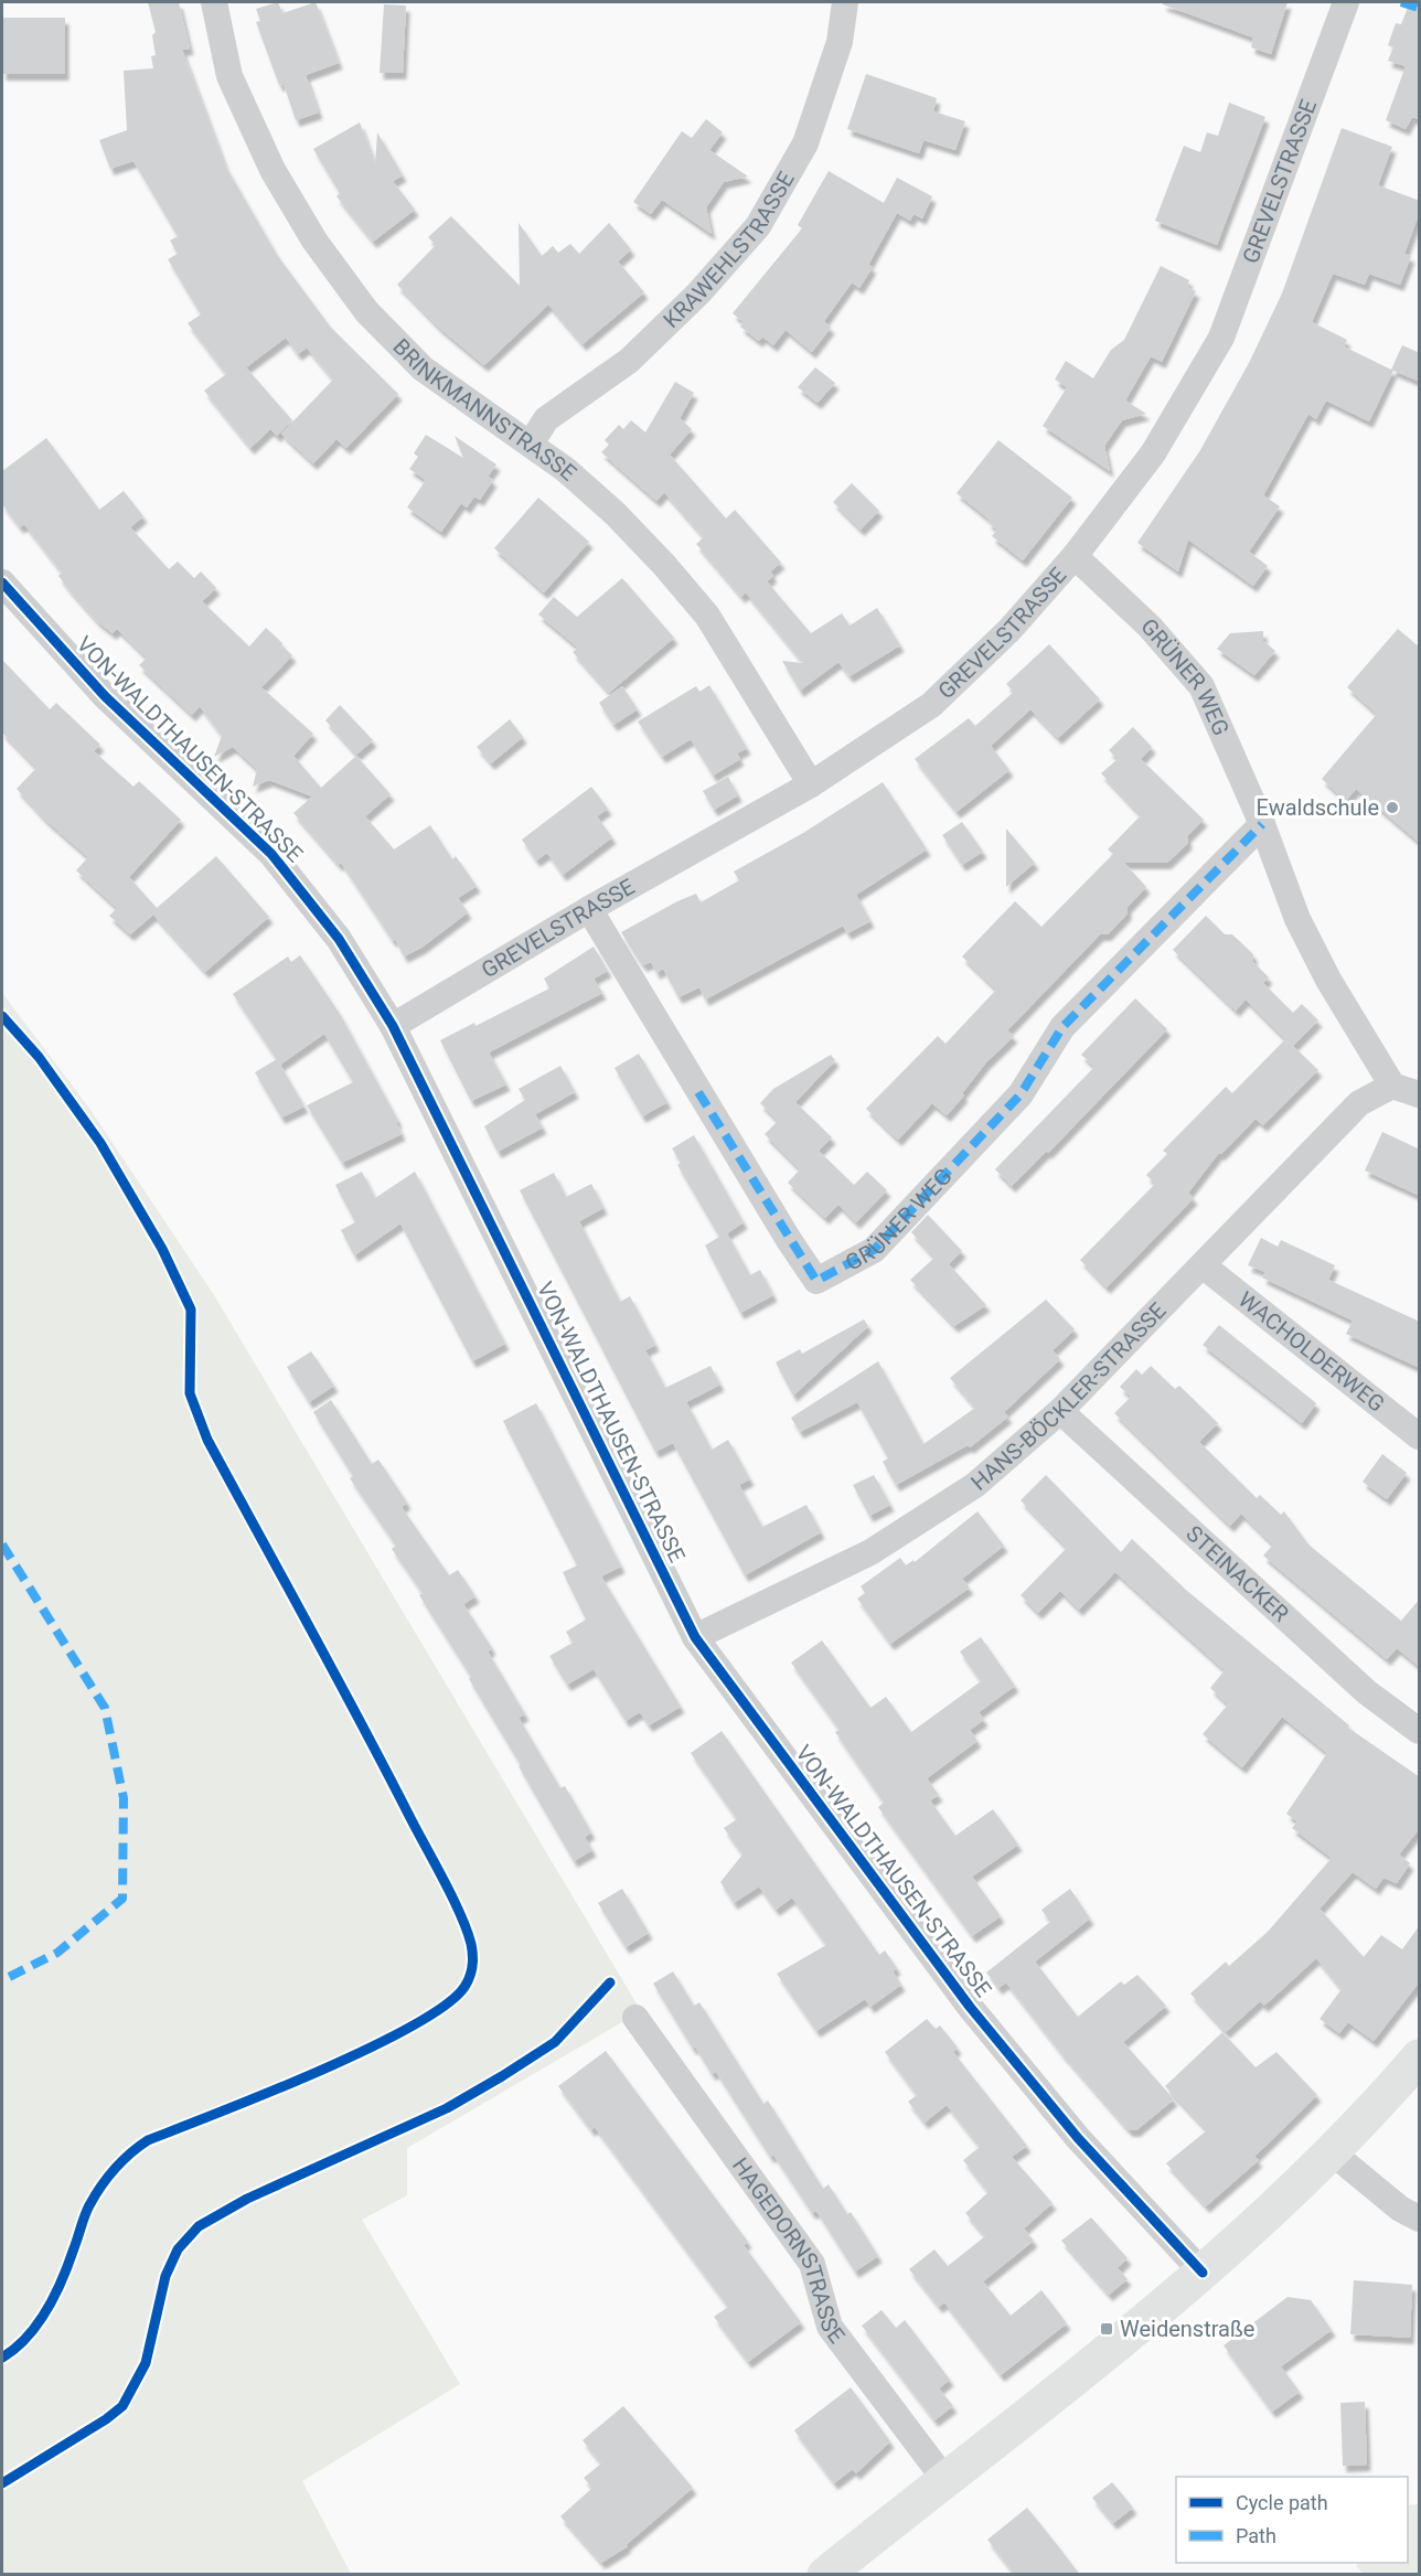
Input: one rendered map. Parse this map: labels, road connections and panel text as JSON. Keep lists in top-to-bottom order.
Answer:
{
  "streets": {
    "street": [
      "GREVELSTRASSE",
      "KRAWEHLSTRASSE",
      "BRINKMANNSTRASSE",
      "GRÜNER WEG",
      "VON-WALDTHAUSEN-STRASSE",
      "WACHOLDERWEG",
      "HANS-BÖCKLER-STRASSE",
      "STEINACKER",
      "HAGEDORNSTRASSE"
    ]
  },
  "crossings": [
    ["GREVELSTRASSE", "BRINKMANNSTRASSE"],
    ["GREVELSTRASSE", "GRÜNER WEG"],
    ["GREVELSTRASSE", "VON-WALDTHAUSEN-STRASSE"],
    ["KRAWEHLSTRASSE", "BRINKMANNSTRASSE"],
    ["GRÜNER WEG", "HANS-BÖCKLER-STRASSE"],
    ["VON-WALDTHAUSEN-STRASSE", "HANS-BÖCKLER-STRASSE"],
    ["WACHOLDERWEG", "HANS-BÖCKLER-STRASSE"],
    ["HANS-BÖCKLER-STRASSE", "STEINACKER"]
  ],
  "places": {
    "other": ["Ewaldschule"],
    "transit": ["Weidenstraße"]
  },
  "legend": ["Cycle path", "Path"]
}
